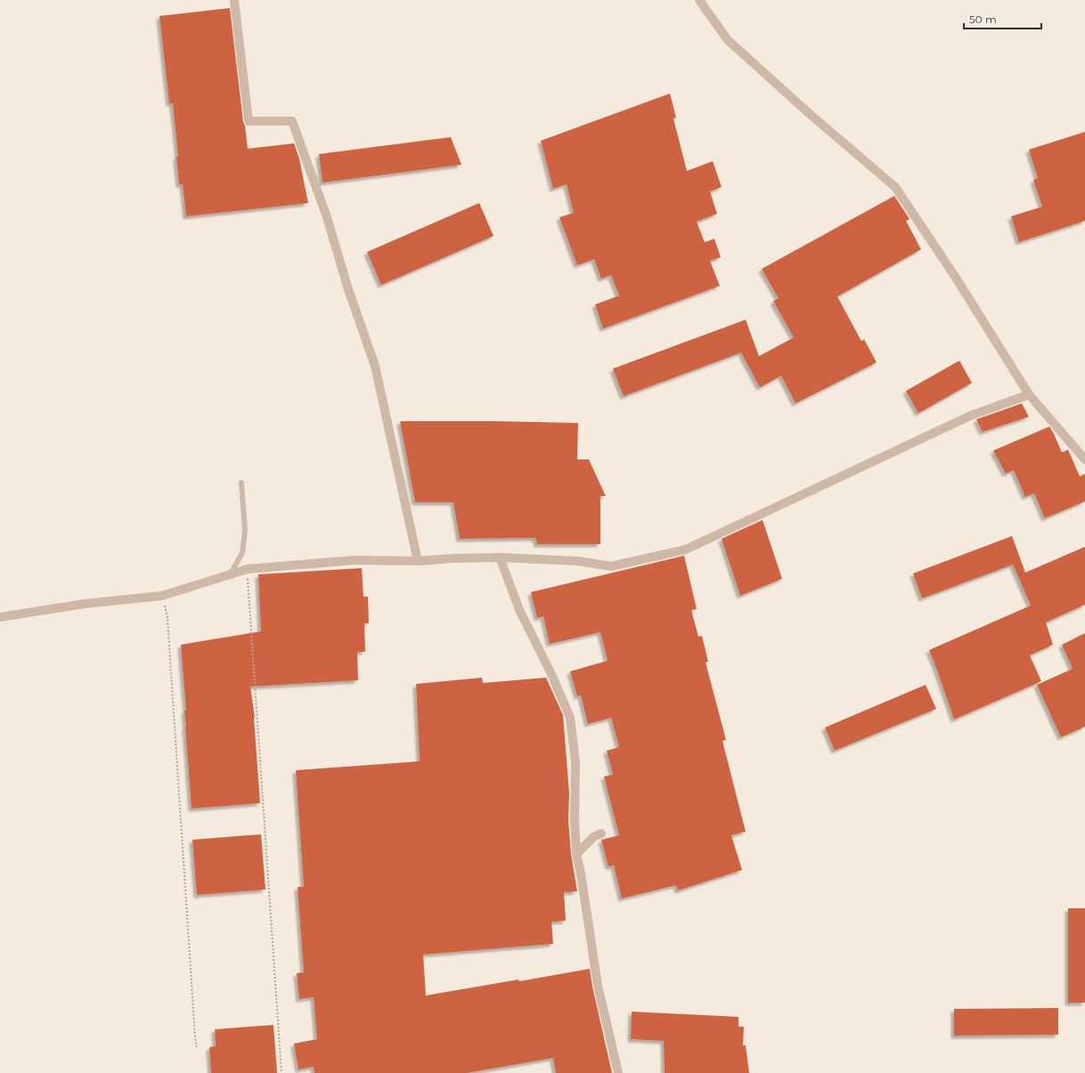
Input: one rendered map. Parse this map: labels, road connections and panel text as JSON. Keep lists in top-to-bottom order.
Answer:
{
  "scale_bar": "50 m"
}
